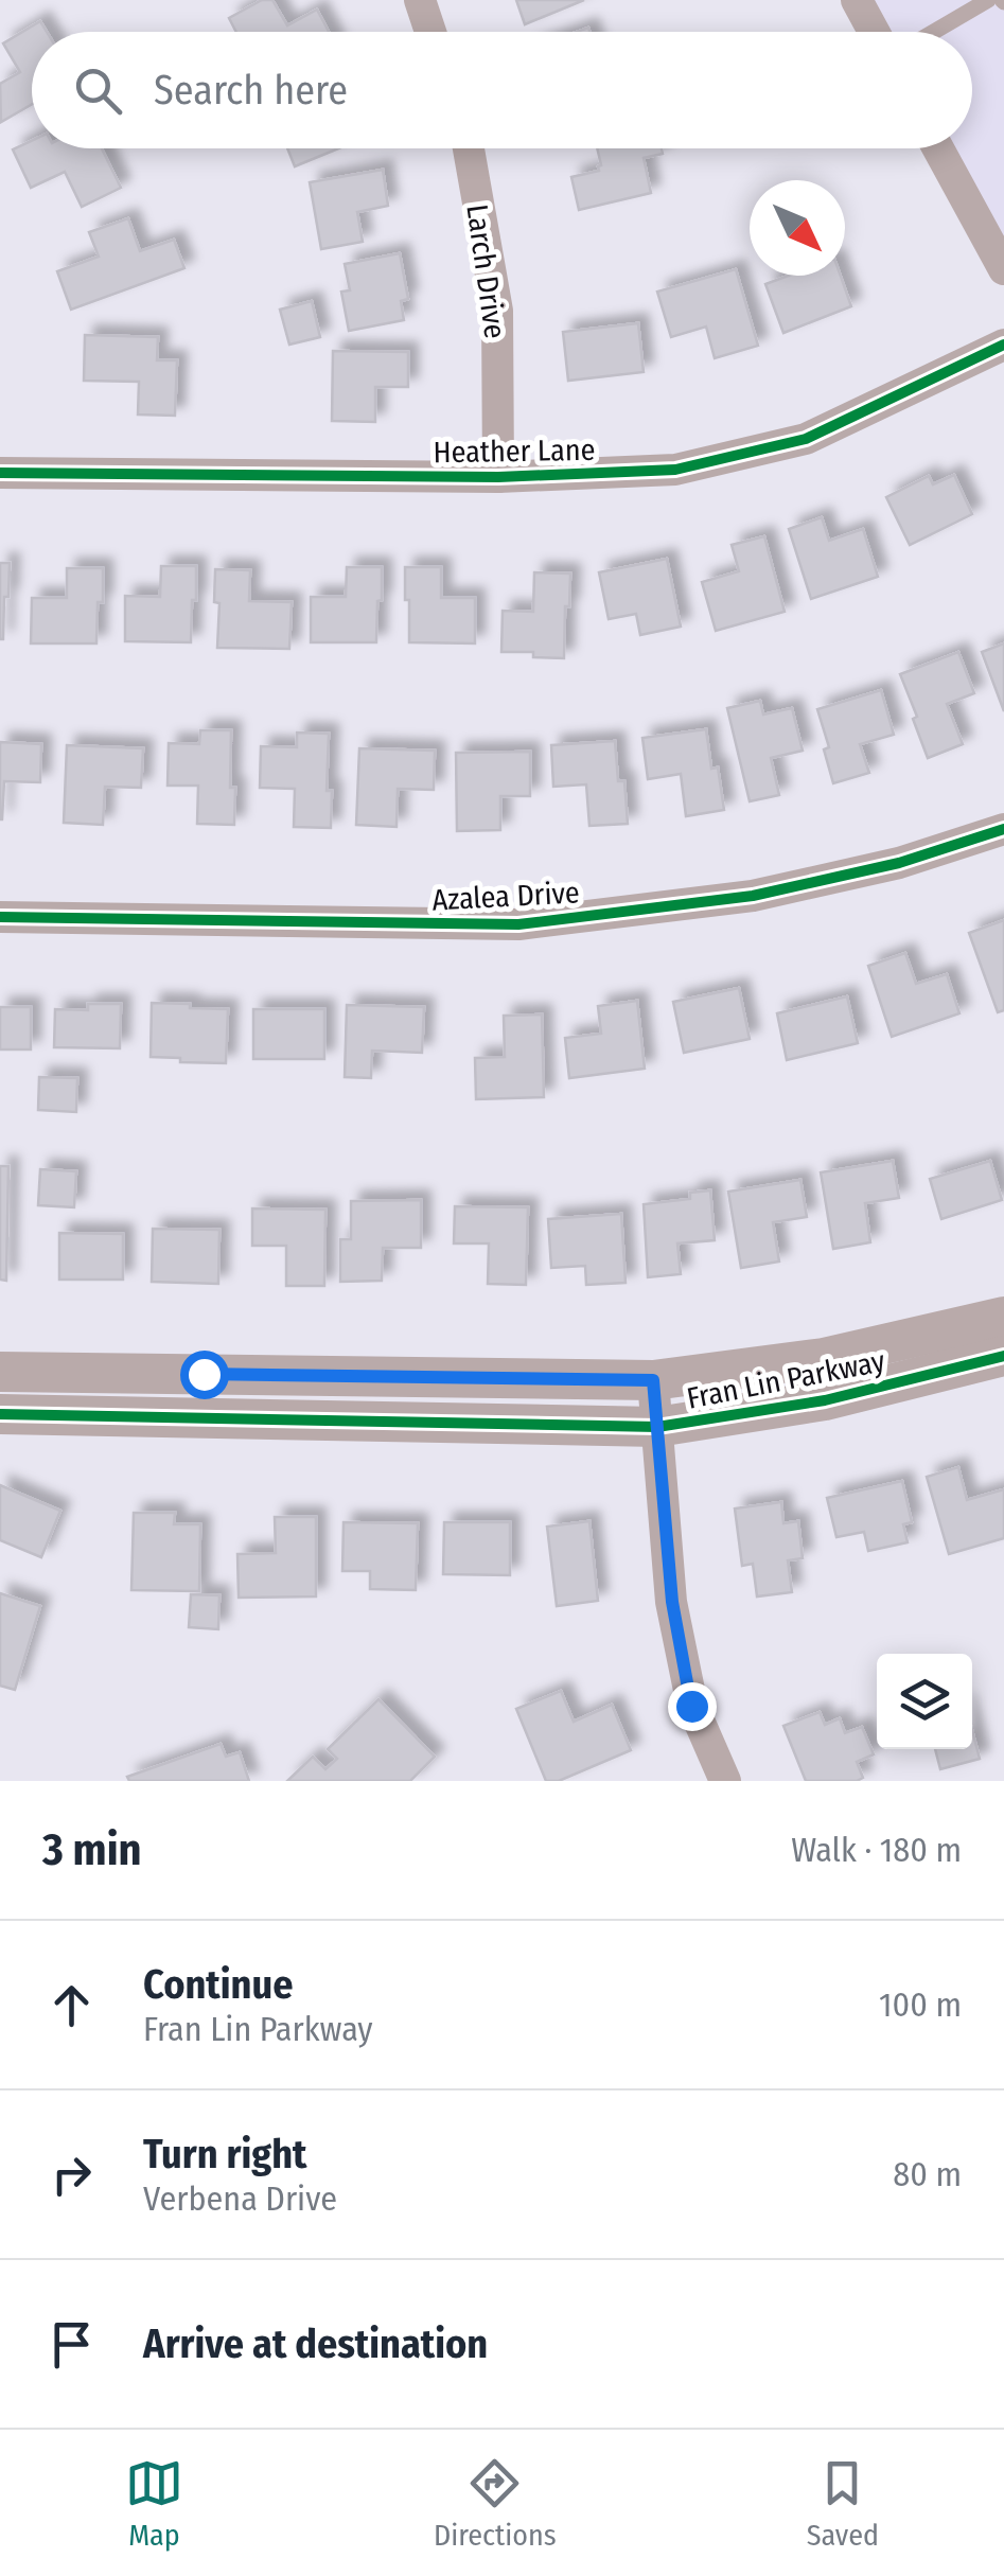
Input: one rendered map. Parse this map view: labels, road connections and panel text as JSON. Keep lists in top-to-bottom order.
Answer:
{
  "streets": {
    "street": [
      "Larch Drive",
      "Heather Lane",
      "Azalea Drive",
      "Fran Lin Parkway"
    ]
  },
  "crossings": [
    ["Larch Drive", "Heather Lane"]
  ],
  "north": "bottom right",
  "page": {
    "search": "Search here",
    "heading": ["3 min", "Walk · 180 m"],
    "list": [
      ["Continue", "Fran Lin Parkway", "100 m"],
      ["Turn right", "Verbena Drive", "80 m"],
      "Arrive at destination"
    ],
    "nav": ["Map", "Directions", "Saved"]
  }
}
